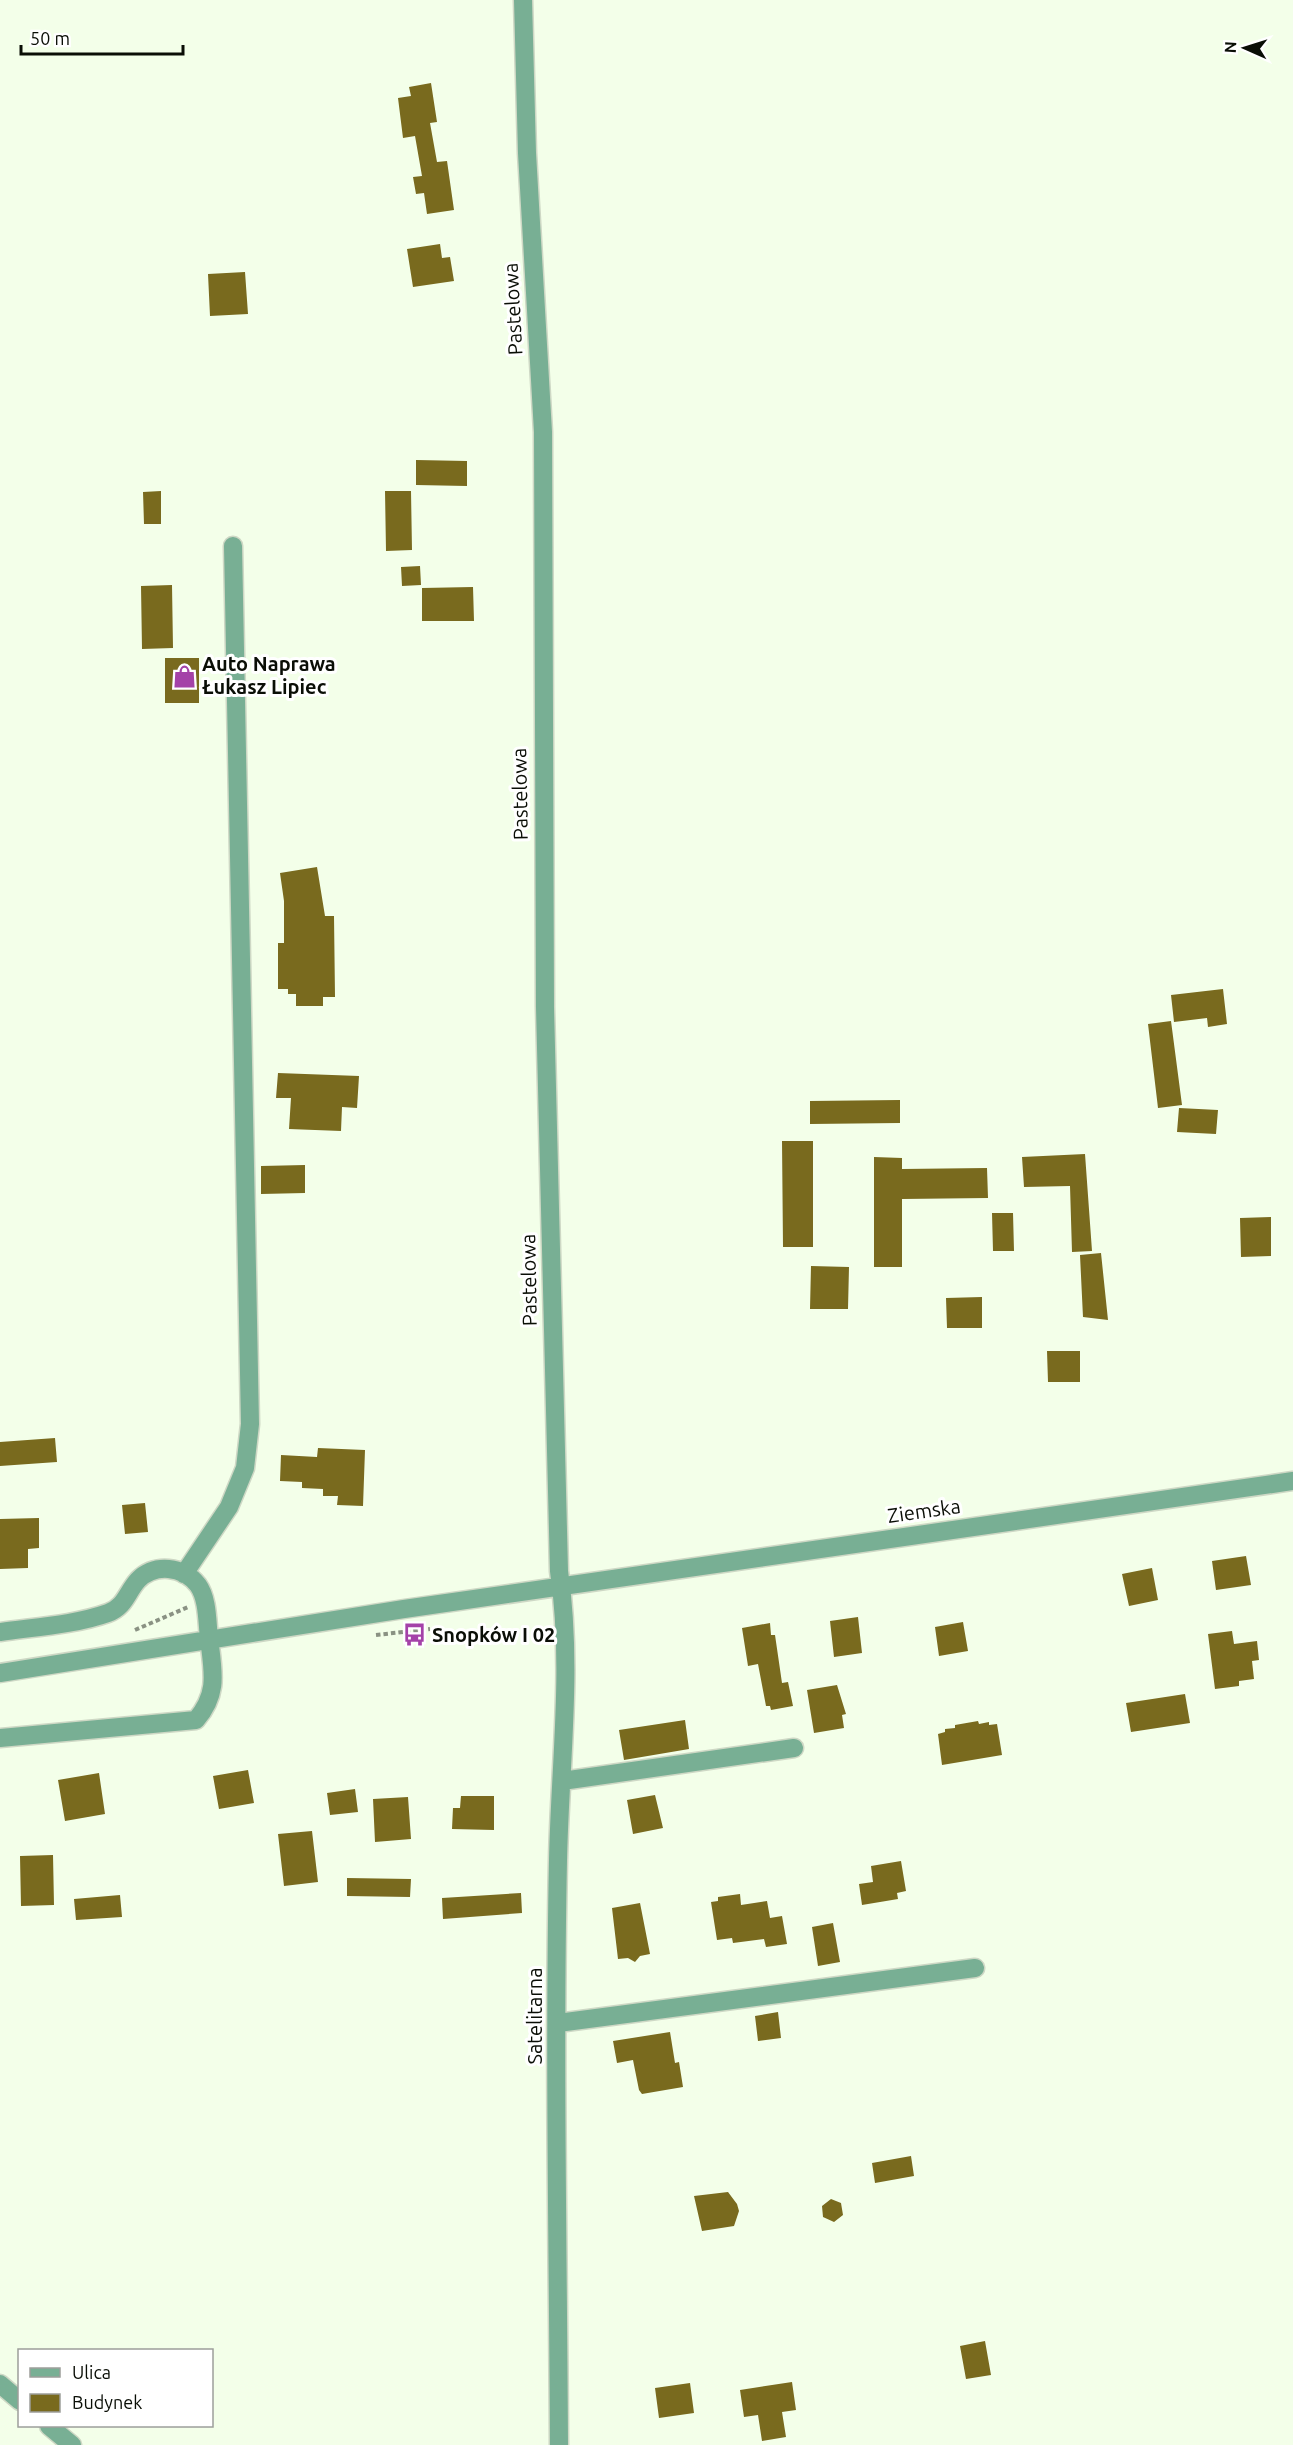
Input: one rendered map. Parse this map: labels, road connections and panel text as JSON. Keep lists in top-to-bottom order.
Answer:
{
  "streets": {
    "street": ["Pastelowa", "Ziemska", "Satelitarna"]
  },
  "crossings": [
    ["Pastelowa", "Ziemska"],
    ["Pastelowa", "Satelitarna"],
    ["Ziemska", "Satelitarna"]
  ],
  "places": {
    "shop": ["Auto Naprawa Łukasz Lipiec"],
    "bus stop": ["Snopków I 02"]
  },
  "legend": ["Ulica", "Budynek"],
  "scale_bar": "50 m",
  "north": "left"
}
